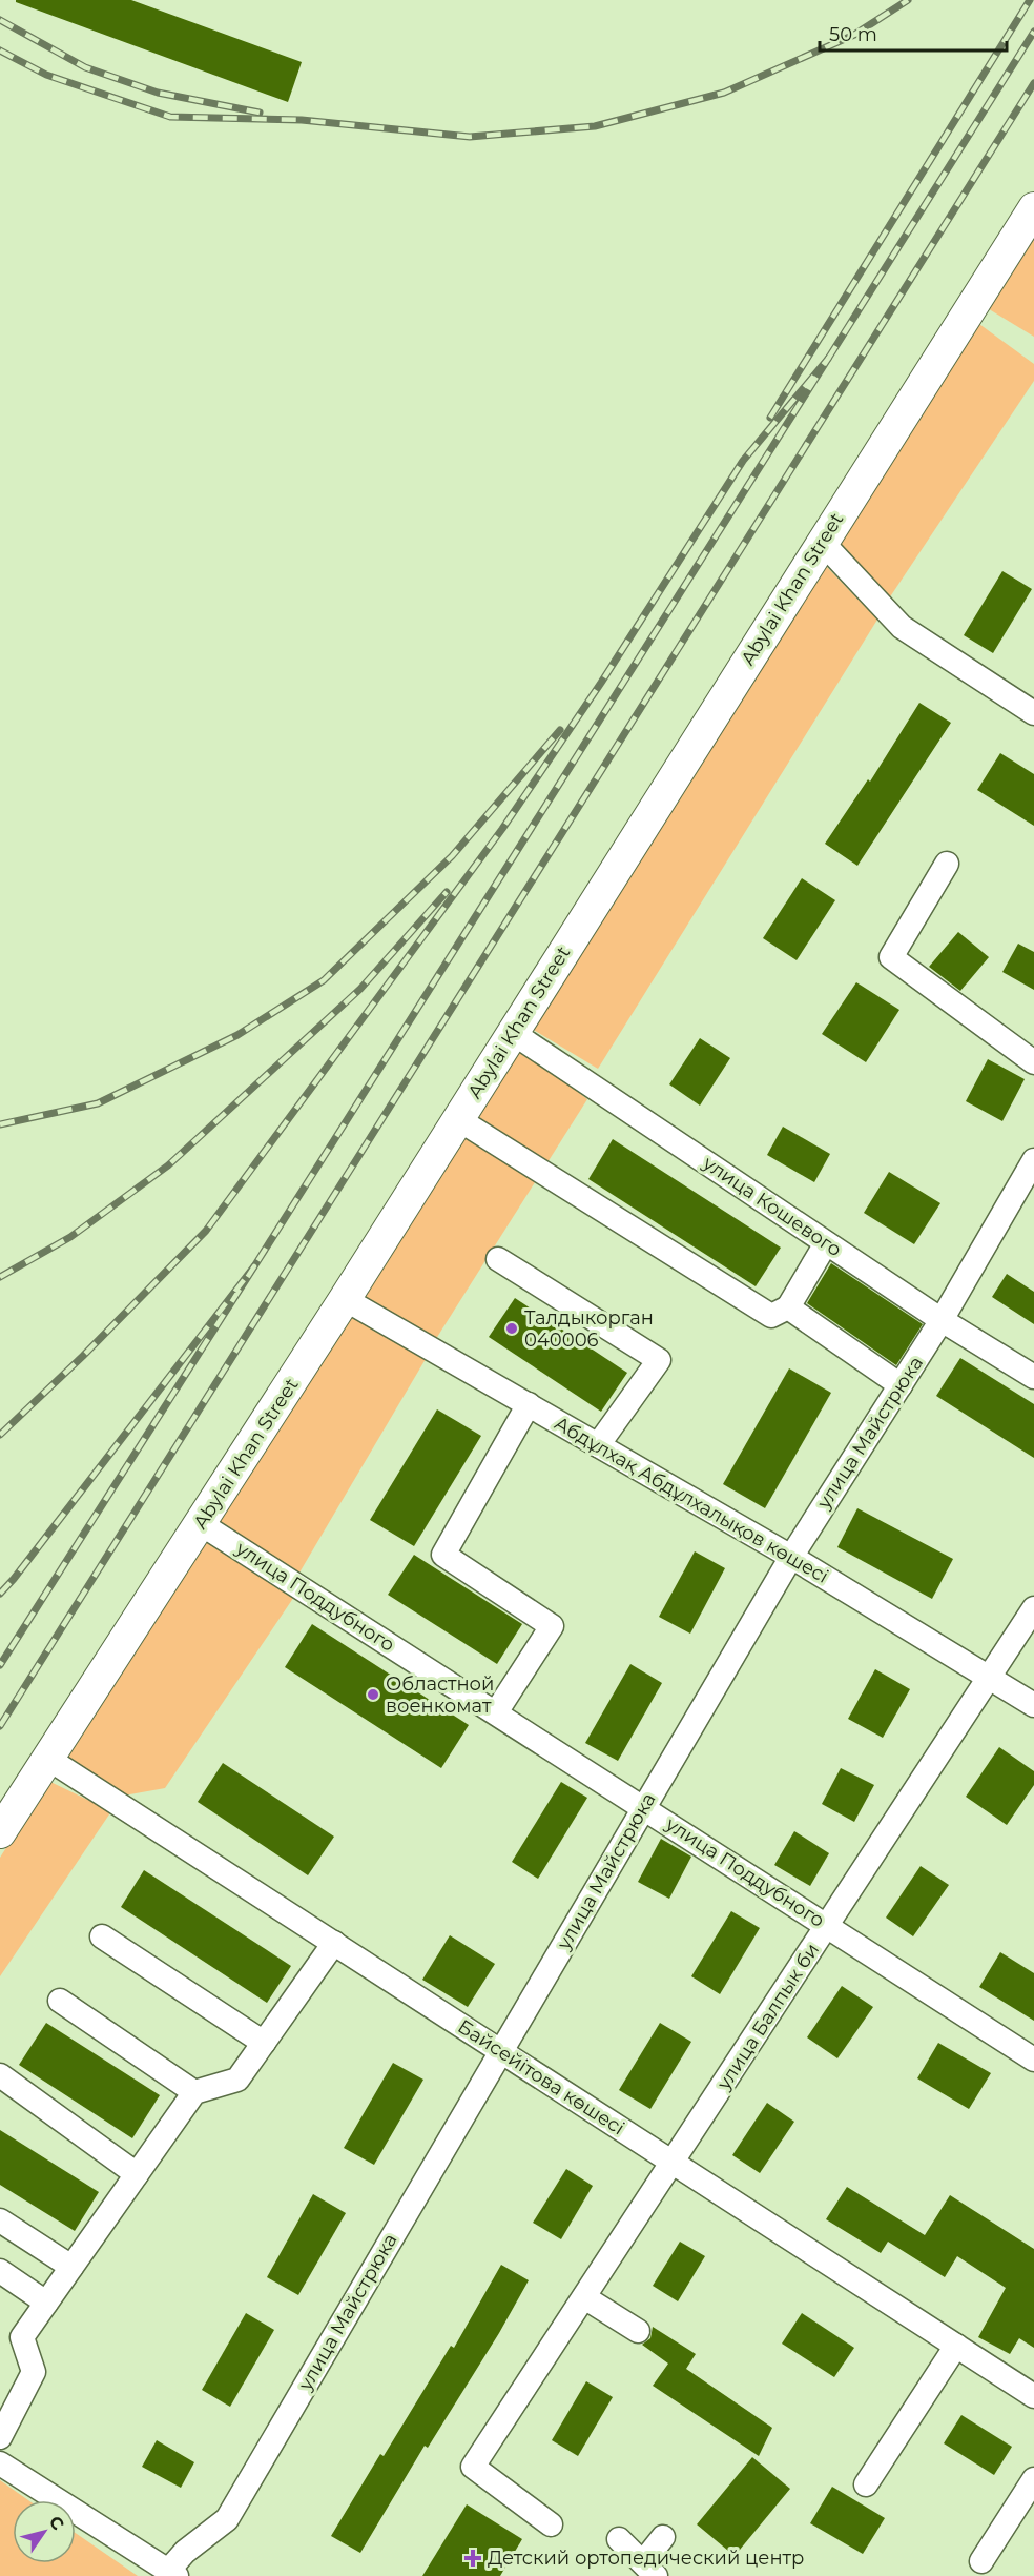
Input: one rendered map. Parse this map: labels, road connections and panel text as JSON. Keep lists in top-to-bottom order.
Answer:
{
  "streets": {
    "main road": ["Abylai Khan Street"],
    "street": [
      "улица Кошевого",
      "улица Майстрюка",
      "Абдұлхақ Абдұлхалықов көшесі",
      "улица Поддубного",
      "улица Балпык би",
      "Байсейітова көшесі"
    ]
  },
  "crossings": [
    ["Abylai Khan Street", "улица Кошевого"],
    ["Abylai Khan Street", "Абдұлхақ Абдұлхалықов көшесі"],
    ["Abylai Khan Street", "улица Поддубного"],
    ["Abylai Khan Street", "Байсейітова көшесі"],
    ["улица Кошевого", "улица Майстрюка"],
    ["улица Майстрюка", "Абдұлхақ Абдұлхалықов көшесі"],
    ["улица Майстрюка", "улица Поддубного"],
    ["улица Майстрюка", "Байсейітова көшесі"],
    ["Абдұлхақ Абдұлхалықов көшесі", "улица Балпык би"],
    ["улица Поддубного", "улица Балпык би"],
    ["улица Балпык би", "Байсейітова көшесі"]
  ],
  "places": {
    "other": ["Талдыкорган 040006", "Областной военкомат"],
    "health": ["Детский ортопедический центр"]
  },
  "scale_bar": "50 m",
  "north": "top right"
}
